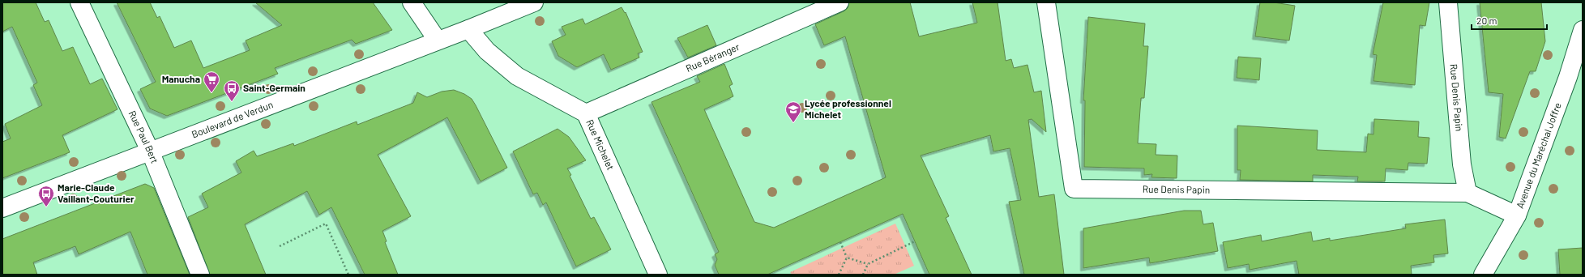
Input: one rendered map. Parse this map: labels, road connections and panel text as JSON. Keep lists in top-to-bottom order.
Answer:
{
  "streets": {
    "street": [
      "Rue Béranger",
      "Rue Denis Papin",
      "Boulevard de Verdun",
      "Rue Paul Bert",
      "Rue Michelet",
      "Avenue du Maréchal Joffre"
    ]
  },
  "crossings": [
    ["Rue Béranger", "Rue Michelet"],
    ["Rue Denis Papin", "Avenue du Maréchal Joffre"],
    ["Boulevard de Verdun", "Rue Paul Bert"],
    ["Boulevard de Verdun", "Rue Michelet"]
  ],
  "places": {
    "supermarket": ["Manucha"],
    "bus stop": ["Saint-Germain", "Marie-Claude Vaillant-Couturier"],
    "school or university": ["Lycée professionnel Michelet"]
  },
  "scale_bar": "20 m"
}
